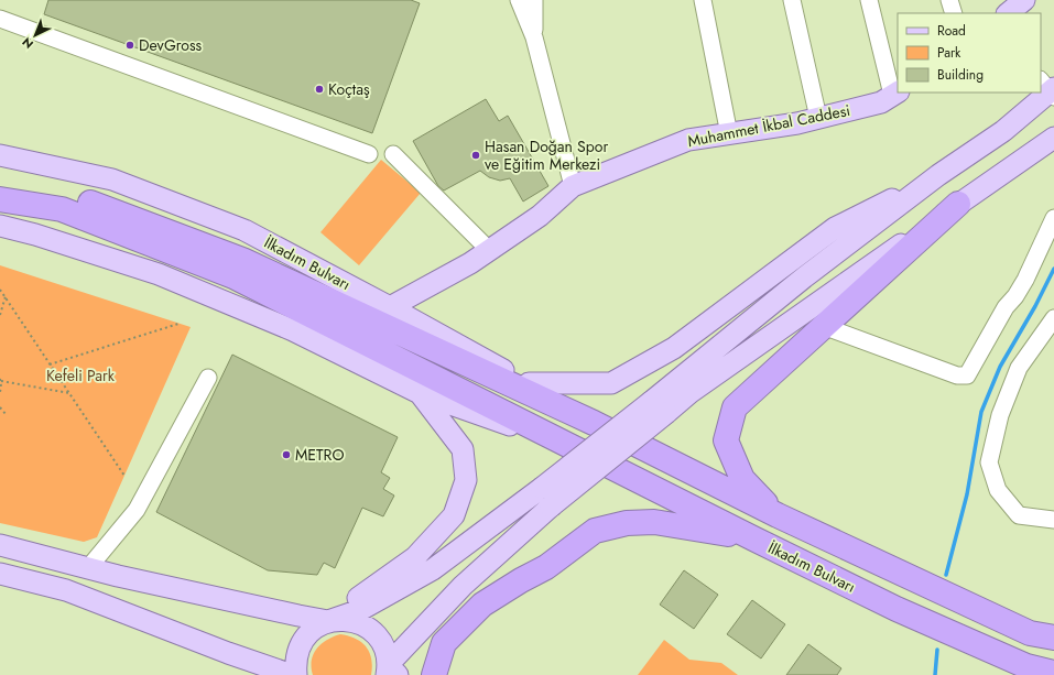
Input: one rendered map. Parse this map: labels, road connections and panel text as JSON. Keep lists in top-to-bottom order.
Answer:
{
  "streets": {
    "highway": ["İlkadım Bulvarı"],
    "main road": ["Muhammet İkbal Caddesi"]
  },
  "crossings": [
    ["Muhammet İkbal Caddesi", "İlkadım Bulvarı"]
  ],
  "parks": ["Kefeli Park"],
  "places": [
    "DevGross",
    "Koçtaş",
    "Hasan Doğan Spor ve Eğitim Merkezi",
    "METRO"
  ],
  "legend": ["Road", "Park", "Building"],
  "north": "bottom left"
}
